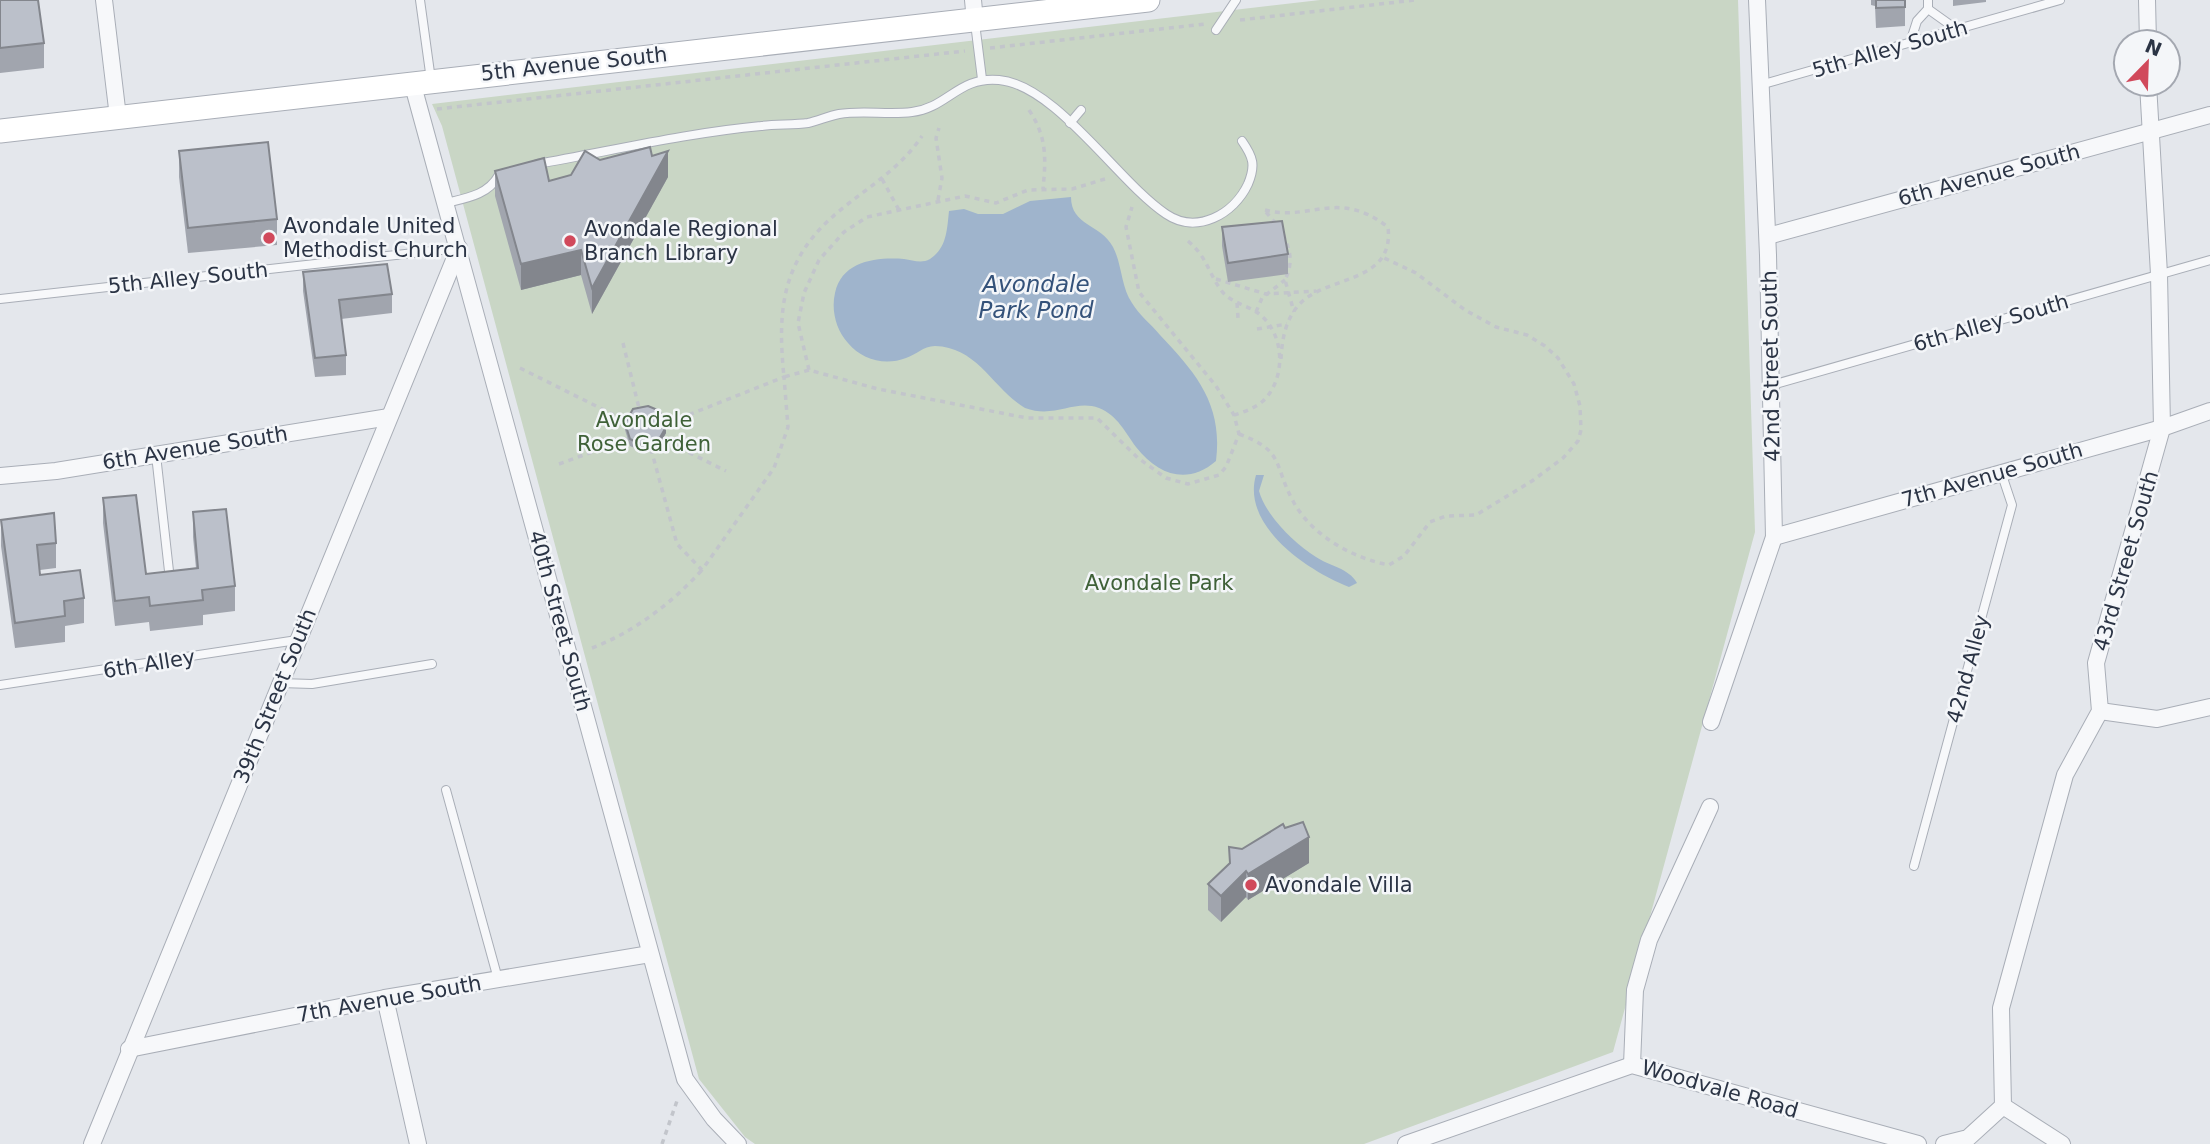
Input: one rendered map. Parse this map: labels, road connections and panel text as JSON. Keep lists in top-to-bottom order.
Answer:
{
  "streets": {
    "street": [
      "5th Avenue South",
      "6th Avenue South",
      "42nd Street South",
      "7th Avenue South",
      "43rd Street South",
      "40th Street South",
      "39th Street South",
      "Woodvale Road"
    ],
    "lane": [
      "5th Alley South",
      "6th Alley South",
      "6th Alley",
      "42nd Alley"
    ]
  },
  "crossings": [
    ["5th Alley South", "42nd Street South"],
    ["5th Alley South", "40th Street South"],
    ["5th Alley South", "39th Street South"],
    ["5th Avenue South", "40th Street South"],
    ["6th Avenue South", "42nd Street South"],
    ["6th Avenue South", "43rd Street South"],
    ["6th Avenue South", "39th Street South"],
    ["6th Alley South", "42nd Street South"],
    ["6th Alley South", "43rd Street South"],
    ["42nd Street South", "7th Avenue South"],
    ["7th Avenue South", "43rd Street South"],
    ["7th Avenue South", "40th Street South"],
    ["7th Avenue South", "42nd Alley"],
    ["7th Avenue South", "39th Street South"],
    ["40th Street South", "39th Street South"],
    ["6th Alley", "39th Street South"]
  ],
  "water": ["Avondale Park Pond"],
  "parks": ["Avondale Rose Garden", "Avondale Park"],
  "places": ["Avondale United Methodist Church", "Avondale Regional Branch Library", "Avondale Villa"],
  "north": "top right"
}
